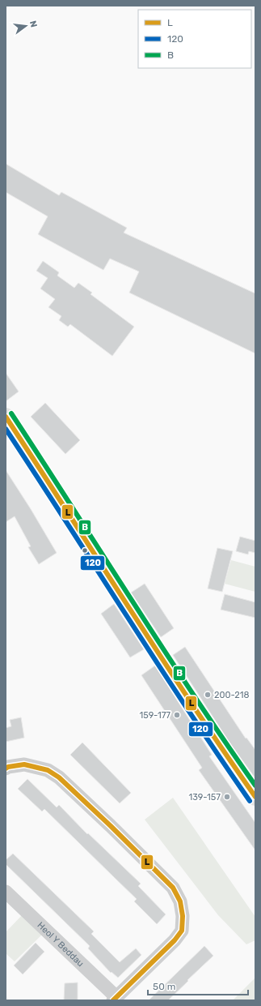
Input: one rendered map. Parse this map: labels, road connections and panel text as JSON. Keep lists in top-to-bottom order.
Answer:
{
  "streets": {
    "street": ["Heol Y Beddau"]
  },
  "places": ["200-218", "159-177", "139-157"],
  "lines": ["transit line B", "transit line L", "transit line 120"],
  "legend": ["L", "120", "B"],
  "scale_bar": "50 m",
  "north": "right"
}
